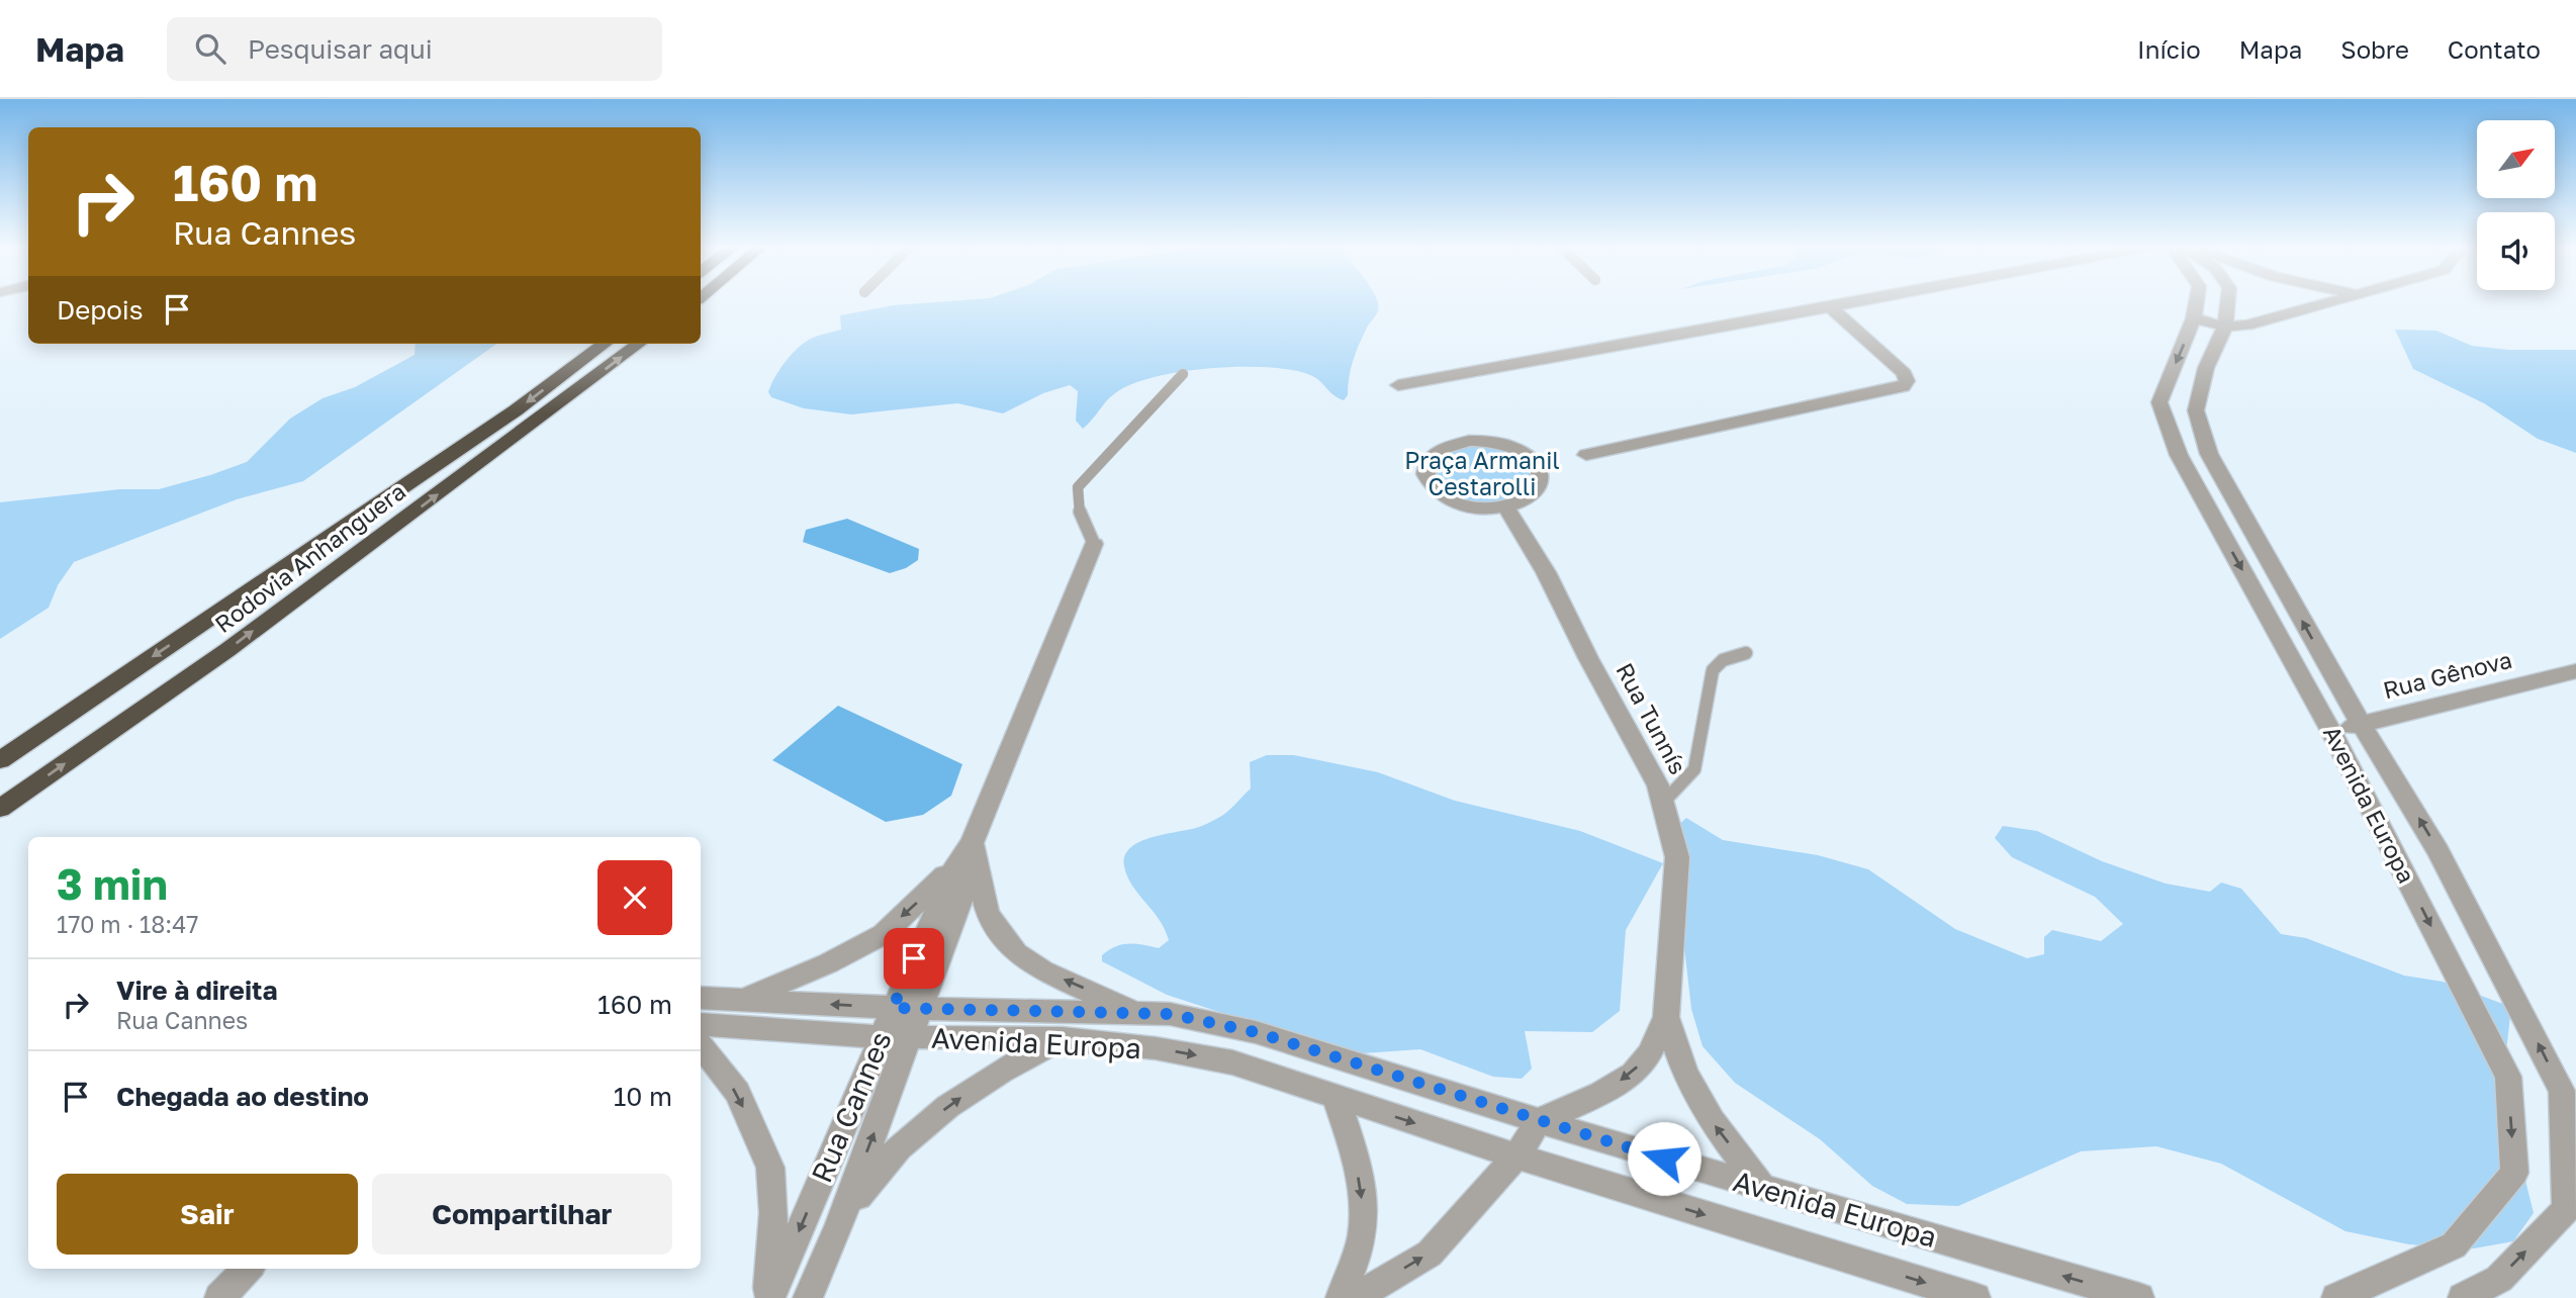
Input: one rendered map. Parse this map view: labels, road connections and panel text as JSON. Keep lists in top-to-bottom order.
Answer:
{
  "streets": {
    "highway": ["Rodovia Anhanguera"],
    "street": [
      "Rua Gênova",
      "Rua Tunnís",
      "Avenida Europa",
      "Rua Cannes"
    ]
  },
  "crossings": [
    ["Rua Gênova", "Avenida Europa"],
    ["Avenida Europa", "Rua Cannes"]
  ],
  "parks": ["Praça Armanil Cestarolli"],
  "north": "top right",
  "page": {
    "header": "Mapa",
    "search": "Pesquisar aqui",
    "nav": [
      "Início",
      "Mapa",
      "Sobre",
      "Contato"
    ],
    "turn": ["160 m", "Rua Cannes"],
    "then": "Depois",
    "heading": ["3 min", "170 m · 18:47"],
    "list": [
      {
        "name": "Vire à direita",
        "note": "Rua Cannes",
        "value": "160 m"
      },
      {
        "name": "Chegada ao destino",
        "value": "10 m"
      }
    ],
    "buttons": ["Sair", "Compartilhar"]
  }
}
